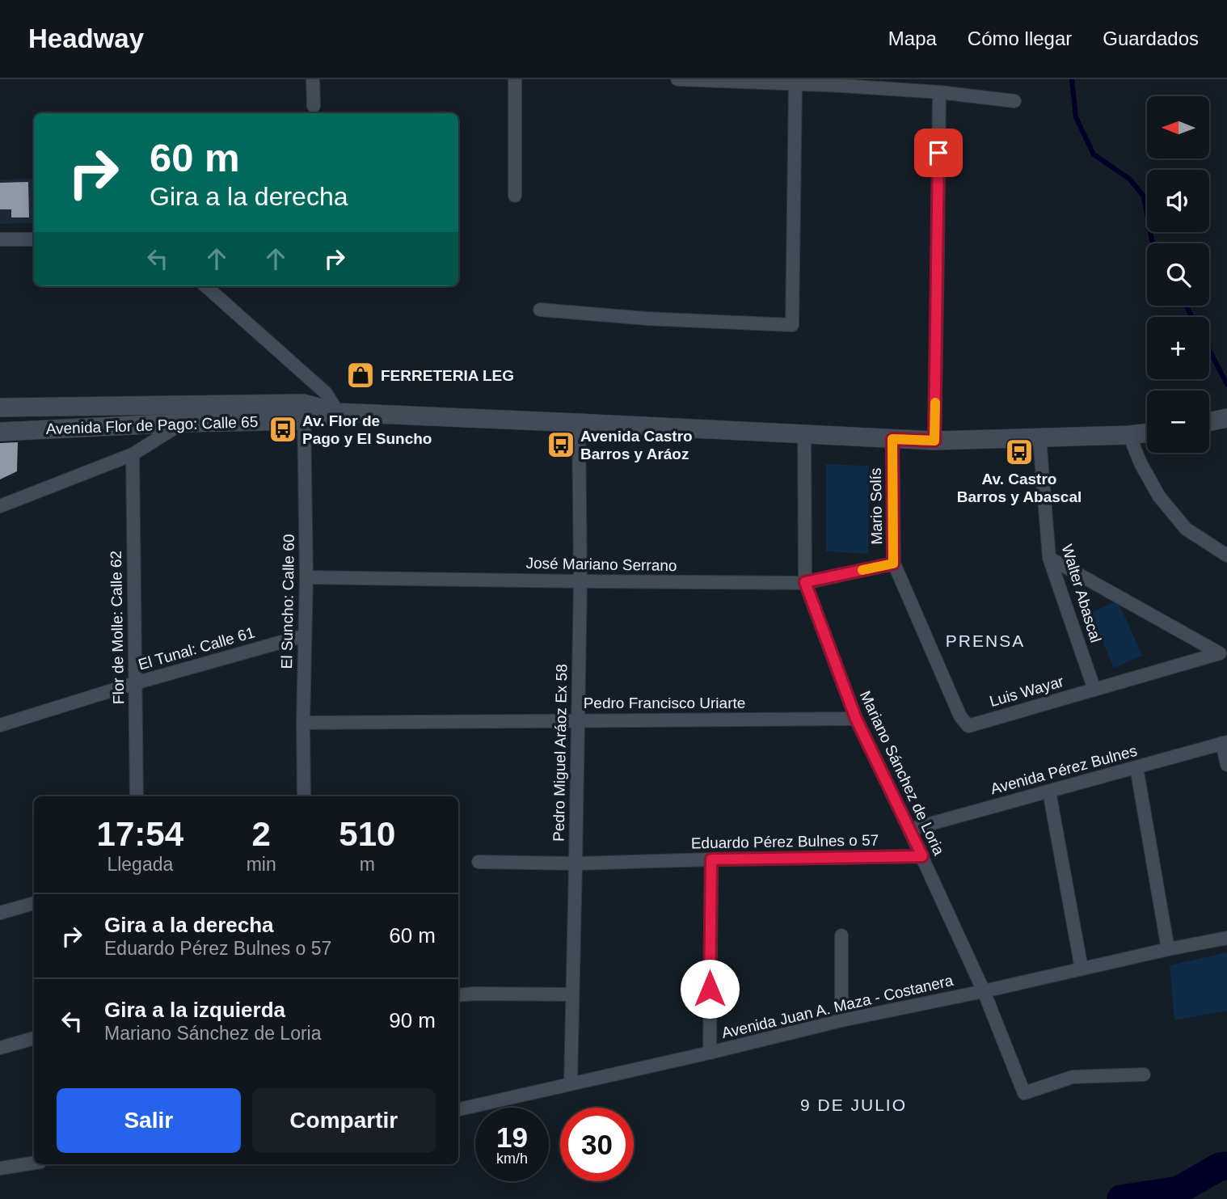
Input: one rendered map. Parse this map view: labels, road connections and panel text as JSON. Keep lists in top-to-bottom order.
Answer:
{
  "streets": {
    "street": [
      "Avenida Flor de Pago: Calle 65",
      "Mario Solís",
      "José Mariano Serrano",
      "Walter Abascal",
      "El Suncho: Calle 60",
      "Flor de Molle: Calle 62",
      "El Tunal: Calle 61",
      "Luis Wayar",
      "Pedro Francisco Uriarte",
      "Pedro Miguel Aráoz Ex 58",
      "Avenida Pérez Bulnes",
      "Mariano Sánchez de Loria",
      "Eduardo Pérez Bulnes o 57",
      "Avenida Juan A. Maza - Costanera"
    ]
  },
  "crossings": [
    ["Avenida Flor de Pago: Calle 65", "El Suncho: Calle 60"],
    ["Mario Solís", "José Mariano Serrano"],
    ["Mario Solís", "Luis Wayar"],
    ["José Mariano Serrano", "El Suncho: Calle 60"],
    ["José Mariano Serrano", "Pedro Miguel Aráoz Ex 58"],
    ["José Mariano Serrano", "Mariano Sánchez de Loria"],
    ["Walter Abascal", "Luis Wayar"],
    ["El Suncho: Calle 60", "El Tunal: Calle 61"],
    ["El Suncho: Calle 60", "Pedro Francisco Uriarte"],
    ["Flor de Molle: Calle 62", "El Tunal: Calle 61"],
    ["Pedro Francisco Uriarte", "Pedro Miguel Aráoz Ex 58"],
    ["Pedro Francisco Uriarte", "Mariano Sánchez de Loria"],
    ["Pedro Miguel Aráoz Ex 58", "Eduardo Pérez Bulnes o 57"],
    ["Pedro Miguel Aráoz Ex 58", "Avenida Juan A. Maza - Costanera"],
    ["Avenida Pérez Bulnes", "Mariano Sánchez de Loria"],
    ["Mariano Sánchez de Loria", "Eduardo Pérez Bulnes o 57"],
    ["Mariano Sánchez de Loria", "Avenida Juan A. Maza - Costanera"]
  ],
  "districts": ["PRENSA", "9 DE JULIO"],
  "places": {
    "shop": ["FERRETERIA LEG"],
    "bus stop": ["Av. Flor de Pago y El Suncho", "Avenida Castro Barros y Aráoz", "Av. Castro Barros y Abascal"]
  },
  "north": "left",
  "page": {
    "header": "Headway",
    "nav": ["Mapa", "Cómo llegar", "Guardados"],
    "map_buttons": ["+", "−"],
    "turn": ["60 m", "Gira a la derecha"],
    "eta": [
      "17:54",
      "Llegada",
      "2",
      "min",
      "510",
      "m"
    ],
    "list": [
      {
        "name": "Gira a la derecha",
        "note": "Eduardo Pérez Bulnes o 57",
        "value": "60 m"
      },
      {
        "name": "Gira a la izquierda",
        "note": "Mariano Sánchez de Loria",
        "value": "90 m"
      }
    ],
    "buttons": ["Salir", "Compartir"],
    "speed": "19 km/h",
    "limit": "30"
  }
}
